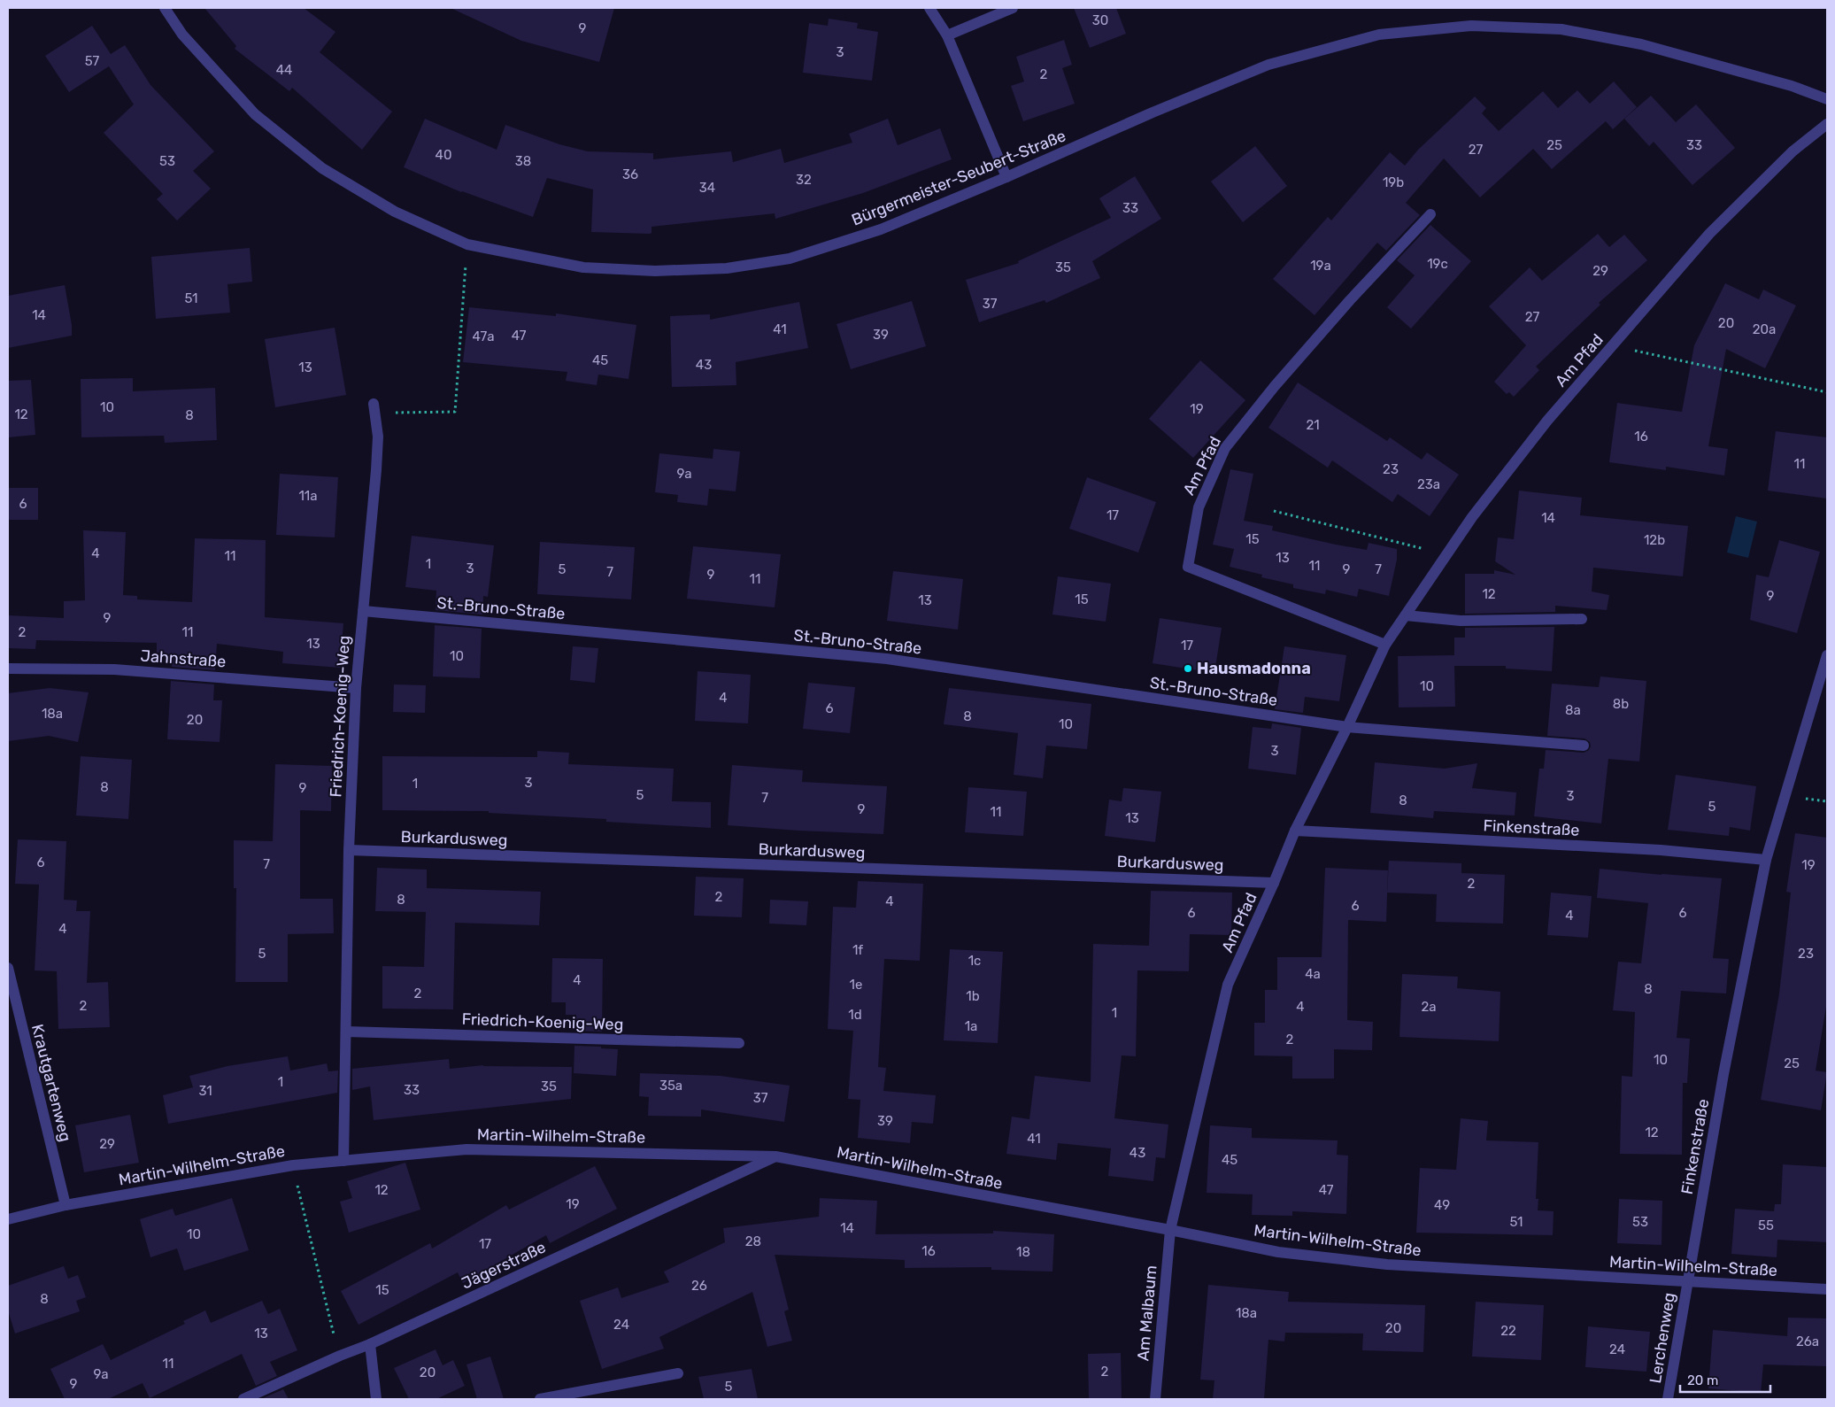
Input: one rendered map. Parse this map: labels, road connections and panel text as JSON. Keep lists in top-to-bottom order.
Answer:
{
  "streets": {
    "street": [
      "Bürgermeister-Seubert-Straße",
      "Am Pfad",
      "St.-Bruno-Straße",
      "Jahnstraße",
      "Friedrich-Koenig-Weg",
      "Finkenstraße",
      "Burkardusweg",
      "Krautgartenweg",
      "Martin-Wilhelm-Straße",
      "Jägerstraße",
      "Am Malbaum",
      "Lerchenweg"
    ]
  },
  "crossings": [
    ["Am Pfad", "St.-Bruno-Straße"],
    ["Am Pfad", "Finkenstraße"],
    ["Am Pfad", "Burkardusweg"],
    ["Am Pfad", "Martin-Wilhelm-Straße"],
    ["Am Pfad", "Am Malbaum"],
    ["St.-Bruno-Straße", "Friedrich-Koenig-Weg"],
    ["Jahnstraße", "Friedrich-Koenig-Weg"],
    ["Friedrich-Koenig-Weg", "Burkardusweg"],
    ["Friedrich-Koenig-Weg", "Martin-Wilhelm-Straße"],
    ["Finkenstraße", "Martin-Wilhelm-Straße"],
    ["Finkenstraße", "Lerchenweg"],
    ["Krautgartenweg", "Martin-Wilhelm-Straße"],
    ["Martin-Wilhelm-Straße", "Jägerstraße"],
    ["Martin-Wilhelm-Straße", "Am Malbaum"],
    ["Martin-Wilhelm-Straße", "Lerchenweg"]
  ],
  "places": ["Hausmadonna"],
  "house_numbers": [
    "30",
    "9",
    "3",
    "57",
    "44",
    "2",
    "25",
    "33",
    "27",
    "40",
    "53",
    "38",
    "36",
    "32",
    "19b",
    "34",
    "33",
    "19c",
    "19a",
    "35",
    "29",
    "51",
    "37",
    "14",
    "27",
    "20",
    "41",
    "20a",
    "39",
    "47",
    "47a",
    "45",
    "43",
    "13",
    "10",
    "19",
    "12",
    "8",
    "21",
    "16",
    "11",
    "23",
    "9a",
    "23a",
    "11a",
    "6",
    "17",
    "14",
    "15",
    "12b",
    "4",
    "11",
    "13",
    "1",
    "11",
    "3",
    "5",
    "9",
    "7",
    "7",
    "9",
    "11",
    "12",
    "9",
    "15",
    "13",
    "9",
    "2",
    "11",
    "13",
    "17",
    "10",
    "10",
    "4",
    "8b",
    "6",
    "8a",
    "18a",
    "8",
    "20",
    "10",
    "3",
    "3",
    "1",
    "8",
    "9",
    "5",
    "3",
    "7",
    "8",
    "5",
    "9",
    "11",
    "13",
    "6",
    "7",
    "19",
    "2",
    "2",
    "8",
    "4",
    "6",
    "6",
    "6",
    "4",
    "4",
    "1f",
    "5",
    "23",
    "1c",
    "4a",
    "4",
    "1e",
    "8",
    "2",
    "1b",
    "2",
    "4",
    "2a",
    "1",
    "1d",
    "1a",
    "2",
    "10",
    "25",
    "1",
    "35a",
    "35",
    "33",
    "31",
    "37",
    "39",
    "12",
    "41",
    "29",
    "43",
    "45",
    "12",
    "47",
    "19",
    "49",
    "51",
    "53",
    "55",
    "14",
    "10",
    "28",
    "17",
    "16",
    "18",
    "26",
    "15",
    "8",
    "18a",
    "24",
    "20",
    "22",
    "13",
    "26a",
    "24",
    "11",
    "2",
    "20",
    "9a",
    "9",
    "5"
  ],
  "scale_bar": "20 m"
}
